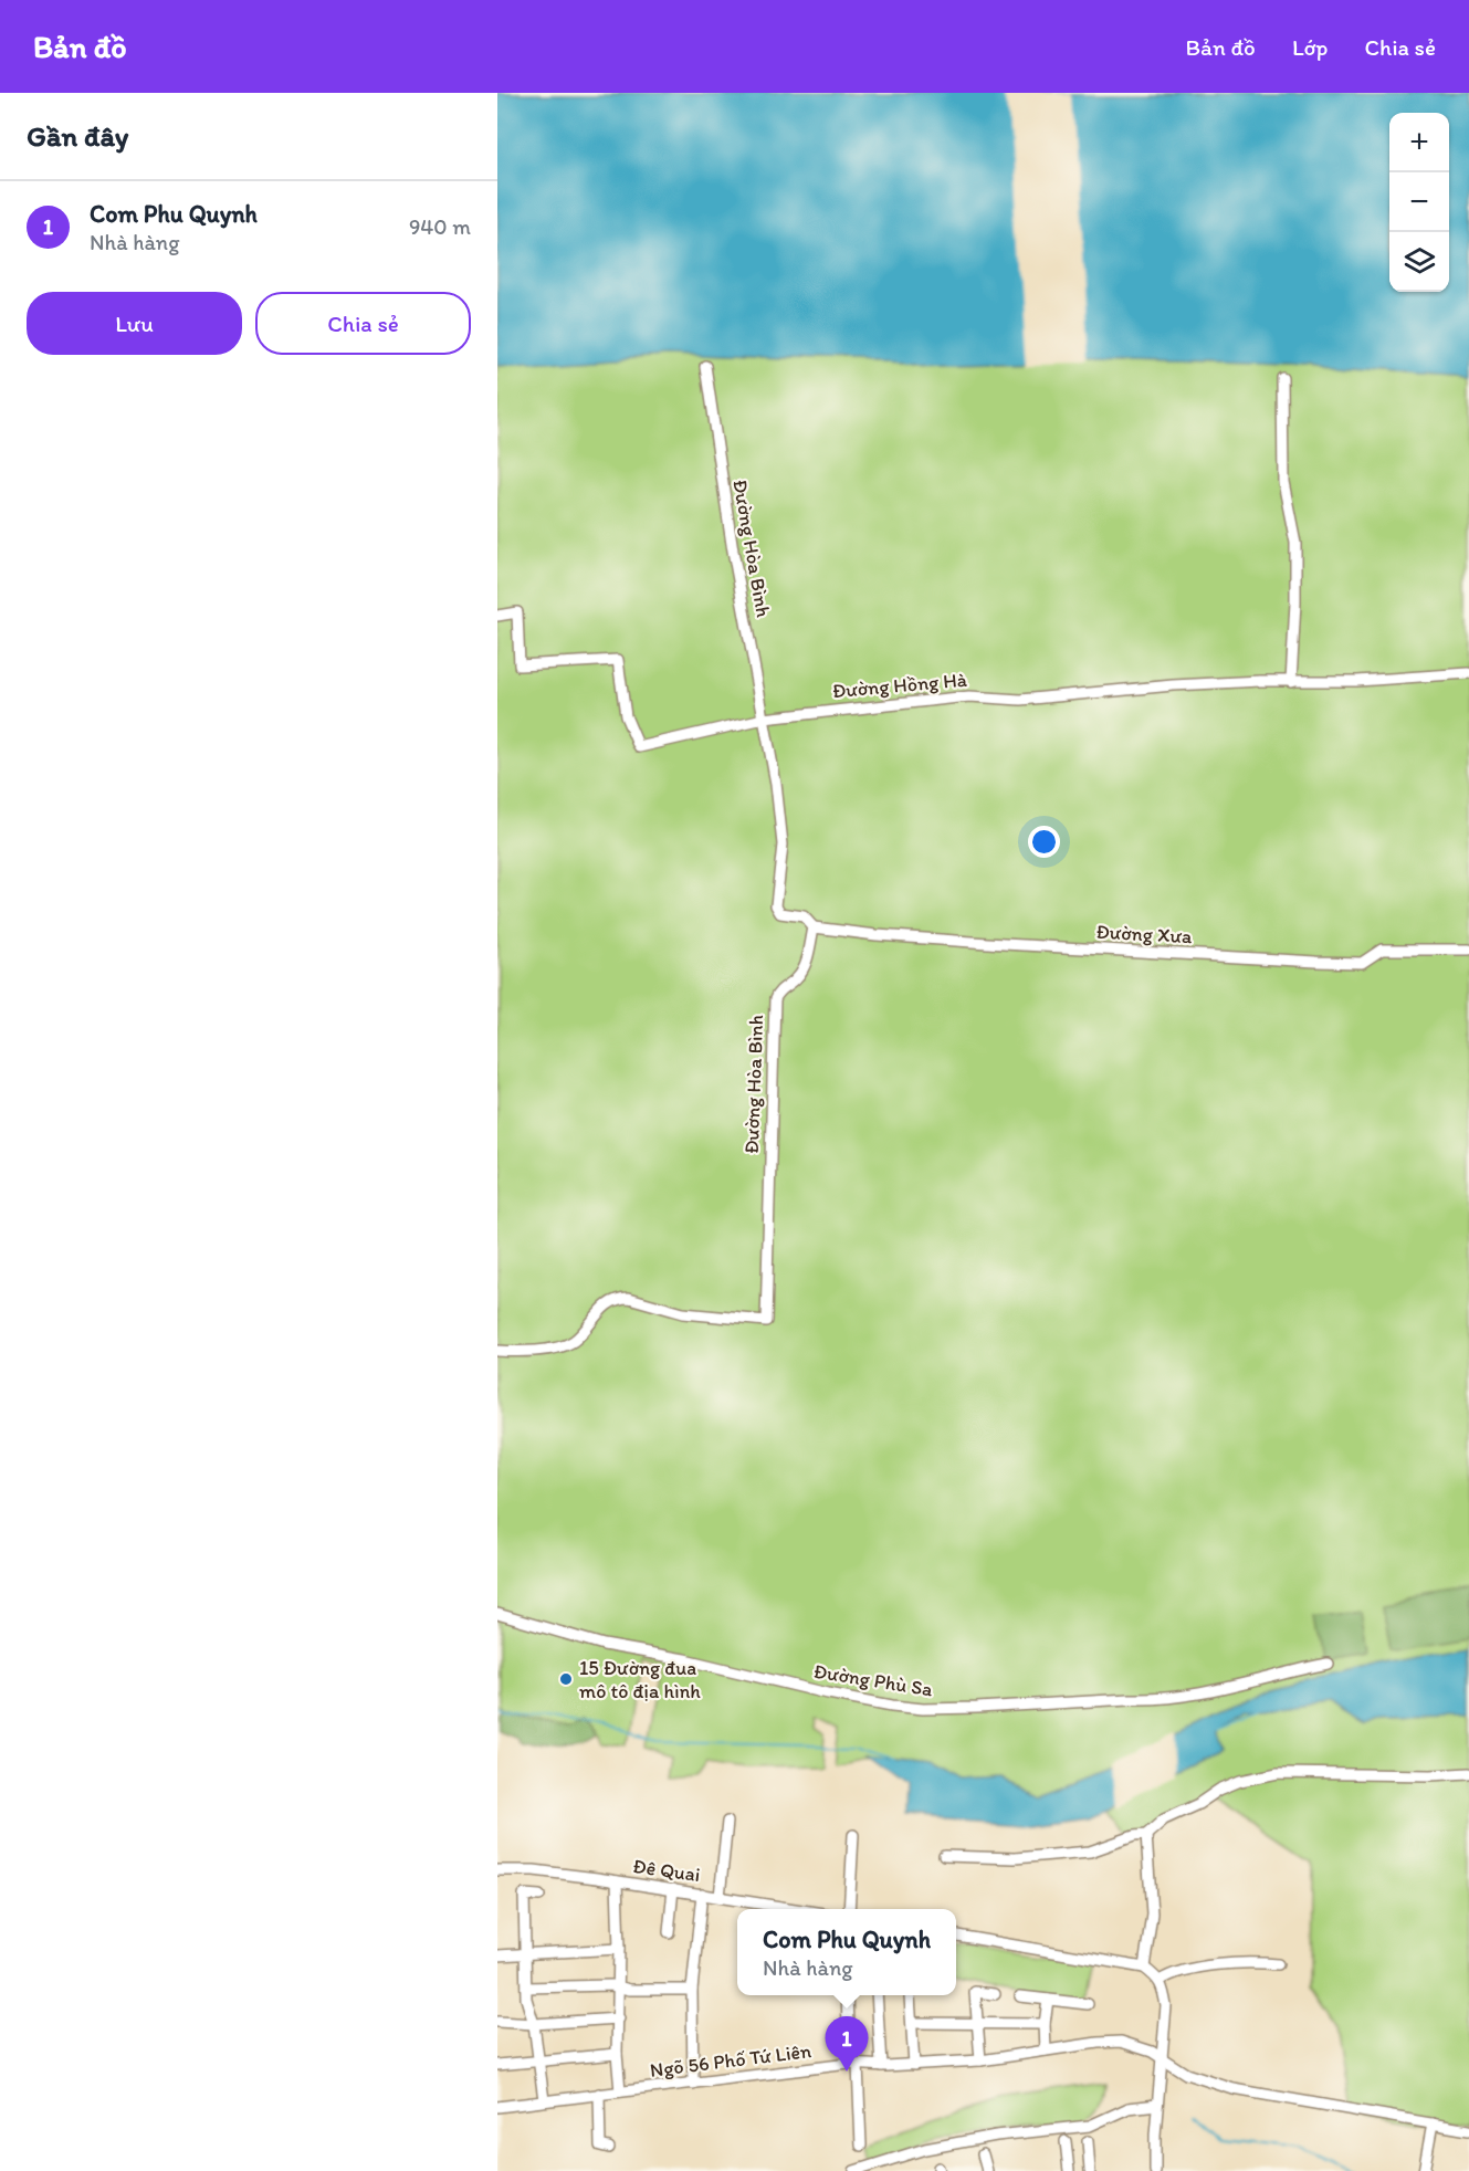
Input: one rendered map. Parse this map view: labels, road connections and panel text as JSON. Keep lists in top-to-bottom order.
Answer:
{
  "streets": {
    "street": [
      "Đường Hòa Bình",
      "Đường Hồng Hà",
      "Đường Xưa",
      "Đường Phù Sa",
      "Đê Quai",
      "Ngõ 56 Phố Tứ Liên"
    ]
  },
  "crossings": [
    ["Đường Hòa Bình", "Đường Hồng Hà"],
    ["Đường Hòa Bình", "Đường Xưa"]
  ],
  "places": ["15 Đường đua mô tô địa hình"],
  "page": {
    "header": "Bản đồ",
    "nav": ["Bản đồ", "Lớp", "Chia sẻ"],
    "heading": "Gần đây",
    "map_buttons": ["+", "−"],
    "list": [
      {
        "mark": "1",
        "name": "Com Phu Quynh",
        "note": "Nhà hàng",
        "value": "940 m"
      }
    ],
    "buttons": ["Lưu", "Chia sẻ"],
    "popup": ["Com Phu Quynh", "Nhà hàng"],
    "pins": "1"
  }
}
